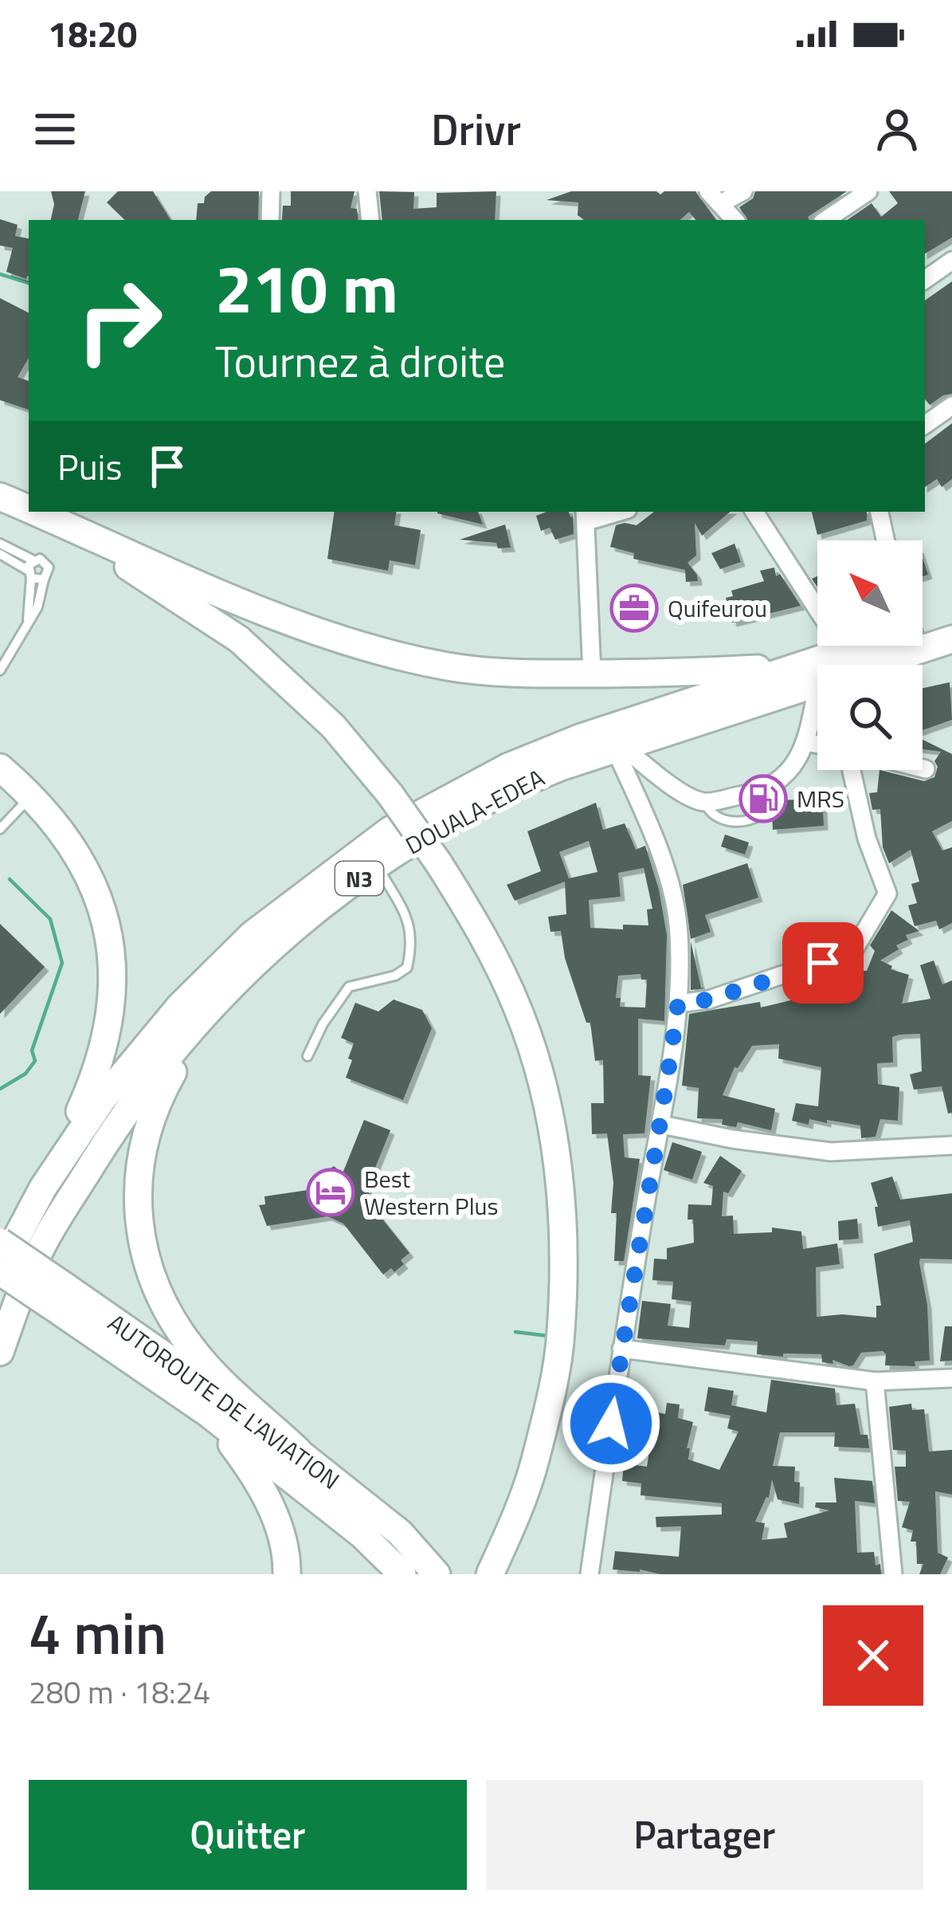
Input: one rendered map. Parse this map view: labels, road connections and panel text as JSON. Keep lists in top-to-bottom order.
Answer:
{
  "streets": {
    "highway": ["DOUALA-EDEA", "N3", "AUTOROUTE DE L'AVIATION"]
  },
  "crossings": [
    ["DOUALA-EDEA", "AUTOROUTE DE L'AVIATION"]
  ],
  "places": {
    "office": ["Quifeurou"],
    "fuel station": ["MRS"],
    "hotel": ["Best Western Plus"]
  },
  "north": "top left",
  "page": {
    "status": "18:20",
    "header": "Drivr",
    "turn": ["210 m", "Tournez à droite"],
    "then": "Puis",
    "heading": ["4 min", "280 m · 18:24"],
    "buttons": ["Quitter", "Partager"]
  }
}
